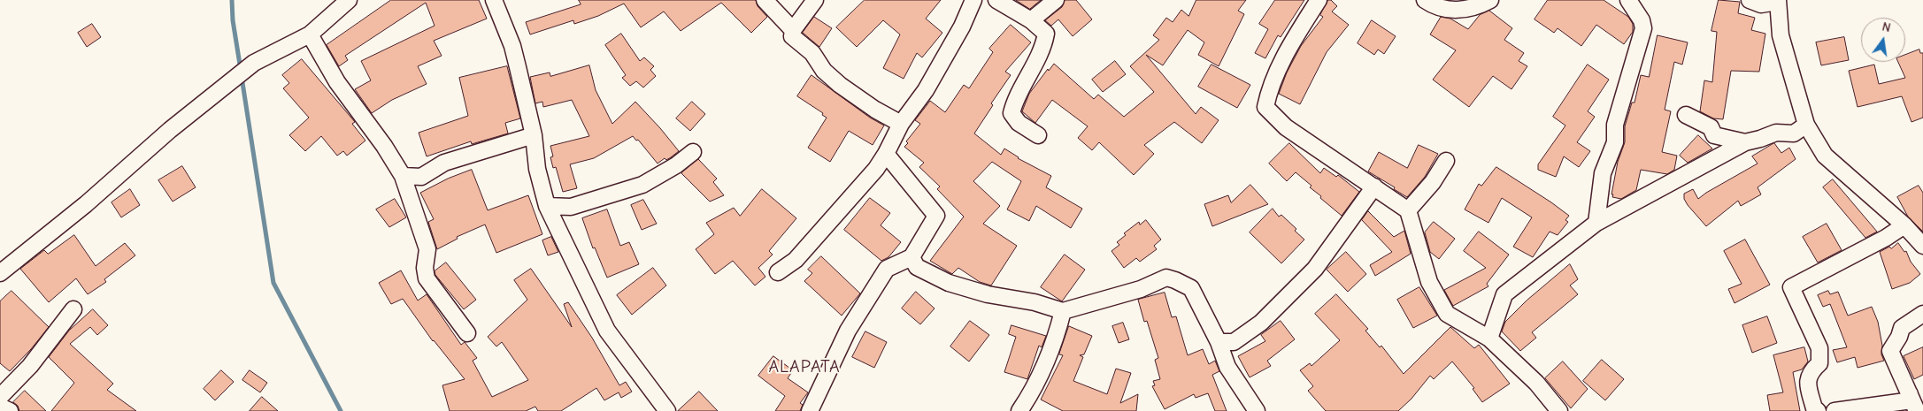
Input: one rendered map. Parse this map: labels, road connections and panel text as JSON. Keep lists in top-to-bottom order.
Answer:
{
  "districts": ["ALAPATA"],
  "north": "top"
}
